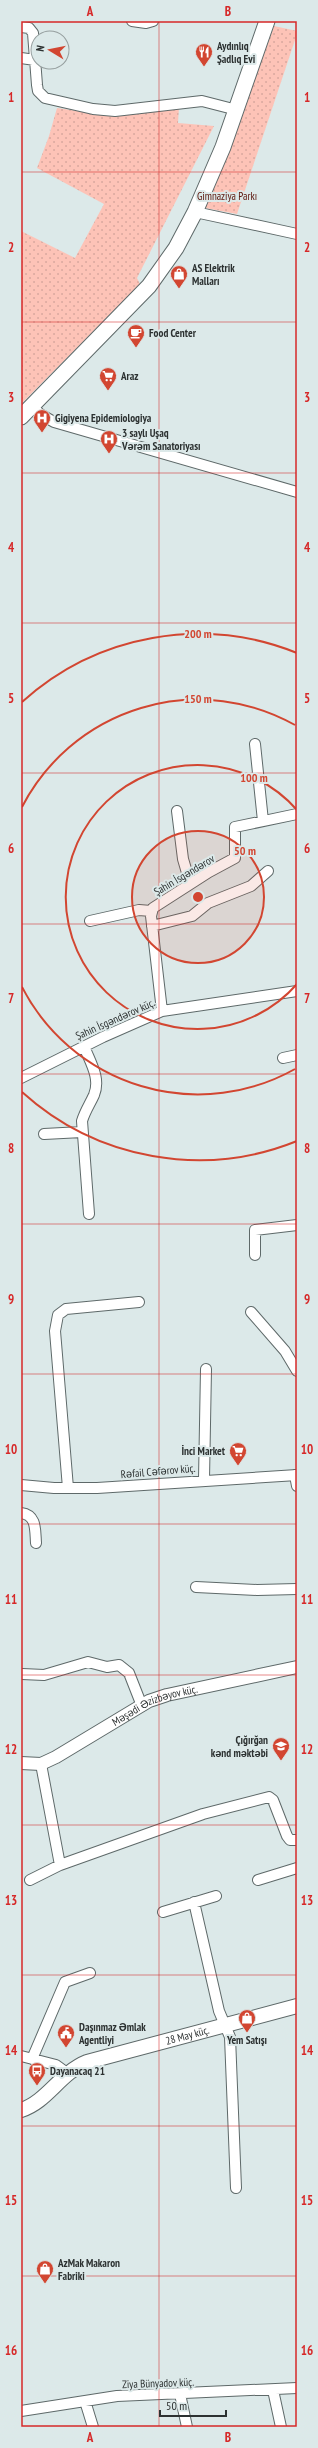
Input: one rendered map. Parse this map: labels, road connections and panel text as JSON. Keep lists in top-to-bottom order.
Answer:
{
  "streets": {
    "main road": ["28 May küç."],
    "street": [
      "Şahin İsgəndərov",
      "Şahin İsgəndərov küç.",
      "Rəfail Cəfərov küç.",
      "Məşədi Əzizbəyov küç.",
      "Ziya Bünyadov küç."
    ]
  },
  "crossings": [
    ["Şahin İsgəndərov", "Şahin İsgəndərov küç."]
  ],
  "parks": ["Gimnaziya Parkı"],
  "places": {
    "restaurant": ["Aydınlıq Şadlıq Evi"],
    "shop": ["AS Elektrik Malları", "Yem Satışı", "AzMak Makaron Fabriki"],
    "cafe": ["Food Center"],
    "supermarket": ["Araz", "İnci Market"],
    "hospital": ["Gigiyena Epidemiologiya", "3 saylı Uşaq Vərəm Sanatoriyası"],
    "school or university": ["Çığırğan kənd məktəbi"],
    "public building": ["Daşınmaz Əmlak Agentliyi"],
    "bus stop": ["Dayanacaq 21"]
  },
  "scale_bar": "50 m",
  "north": "left",
  "grid": {
    "columns": ["A", "B"],
    "rows": [
      "1",
      "2",
      "3",
      "4",
      "5",
      "6",
      "7",
      "8",
      "9",
      "10",
      "11",
      "12",
      "13",
      "14",
      "15",
      "16"
    ]
  },
  "rings": [
    "200 m",
    "150 m",
    "100 m",
    "50 m"
  ]
}
